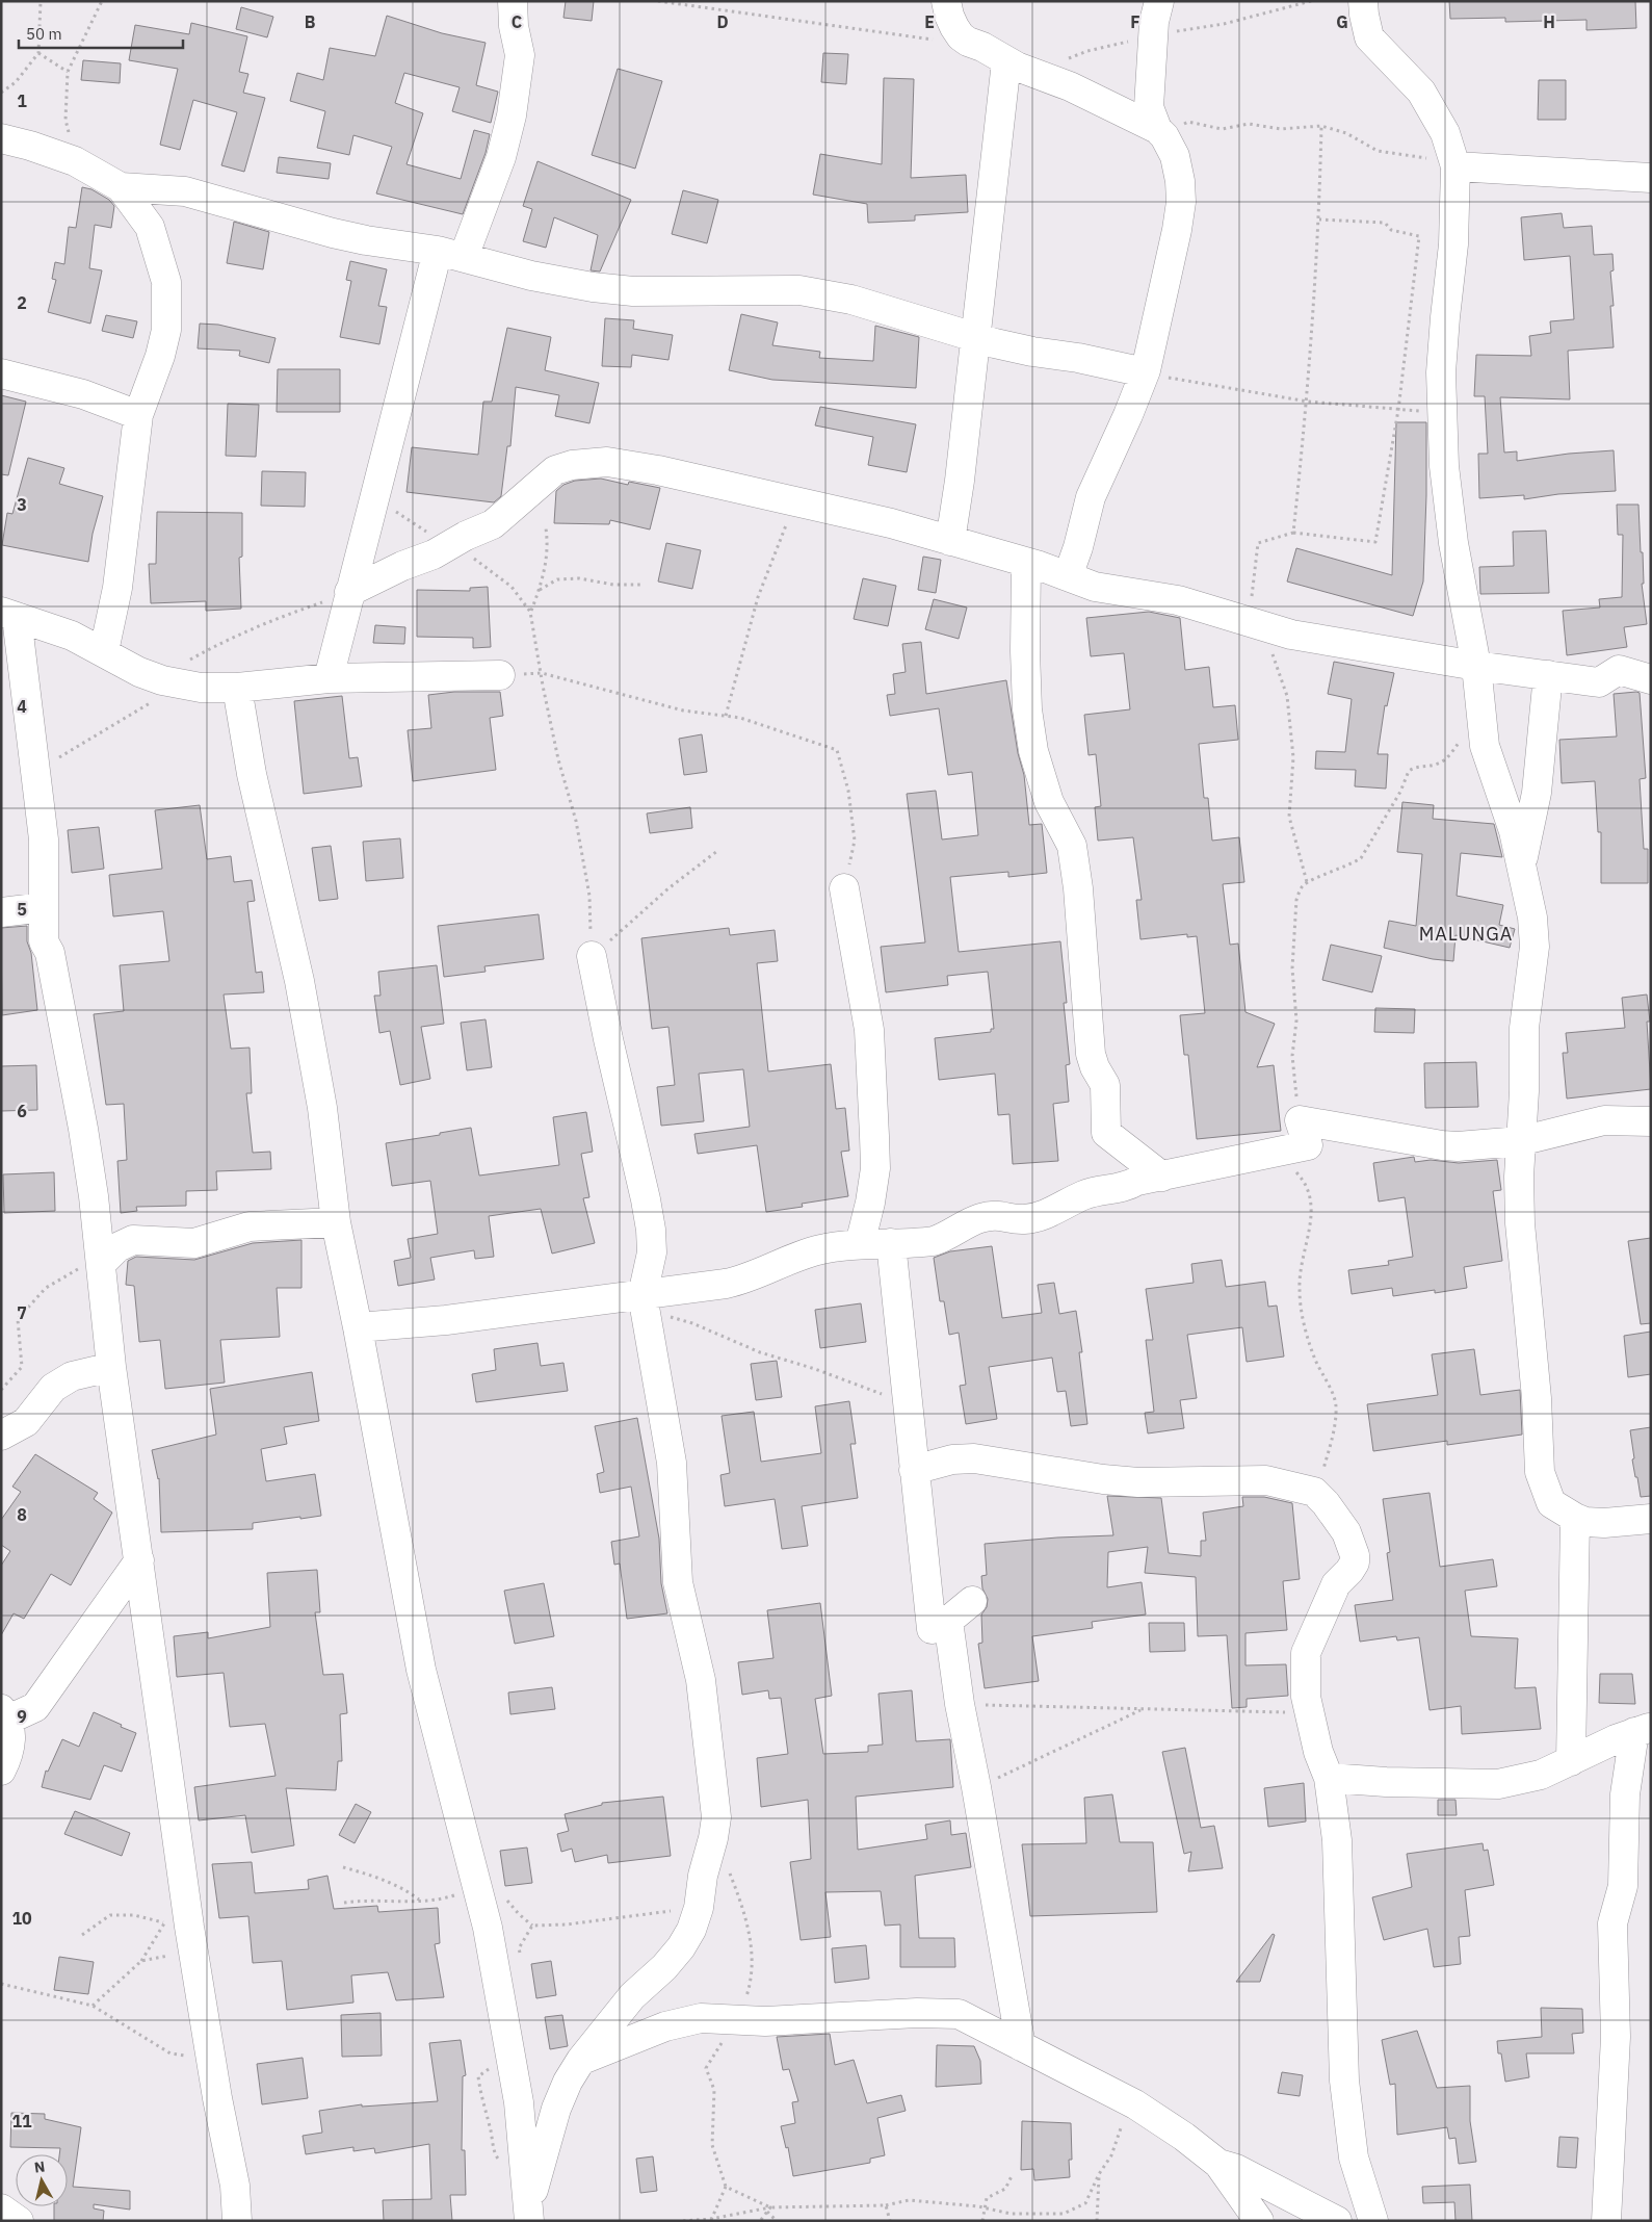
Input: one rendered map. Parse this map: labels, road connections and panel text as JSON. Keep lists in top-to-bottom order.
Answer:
{
  "districts": ["MALUNGA"],
  "scale_bar": "50 m",
  "north": "top",
  "grid": {
    "columns": [
      "B",
      "C",
      "D",
      "E",
      "F",
      "G",
      "H"
    ],
    "rows": [
      "1",
      "2",
      "3",
      "4",
      "5",
      "6",
      "7",
      "8",
      "9",
      "10",
      "11"
    ]
  }
}
